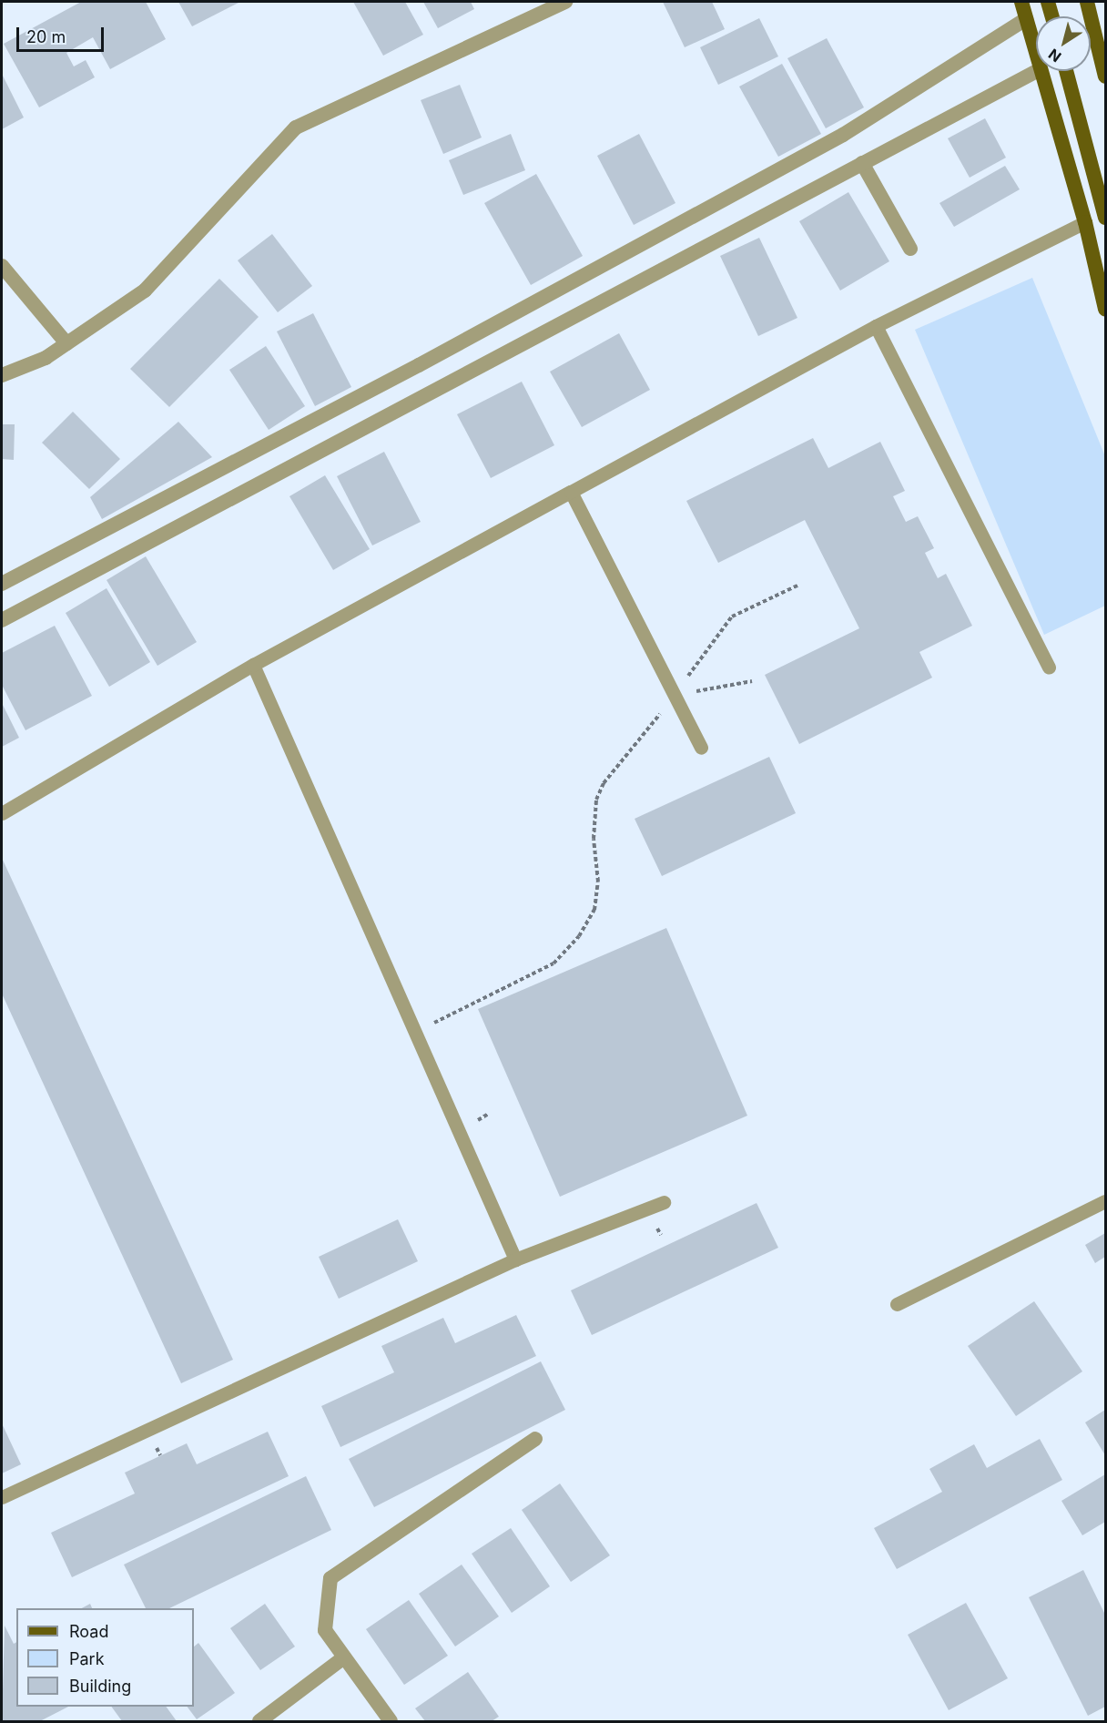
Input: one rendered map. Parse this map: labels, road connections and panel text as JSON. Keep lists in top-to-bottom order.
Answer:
{
  "legend": ["Road", "Park", "Building"],
  "scale_bar": "20 m",
  "north": "bottom left"
}
